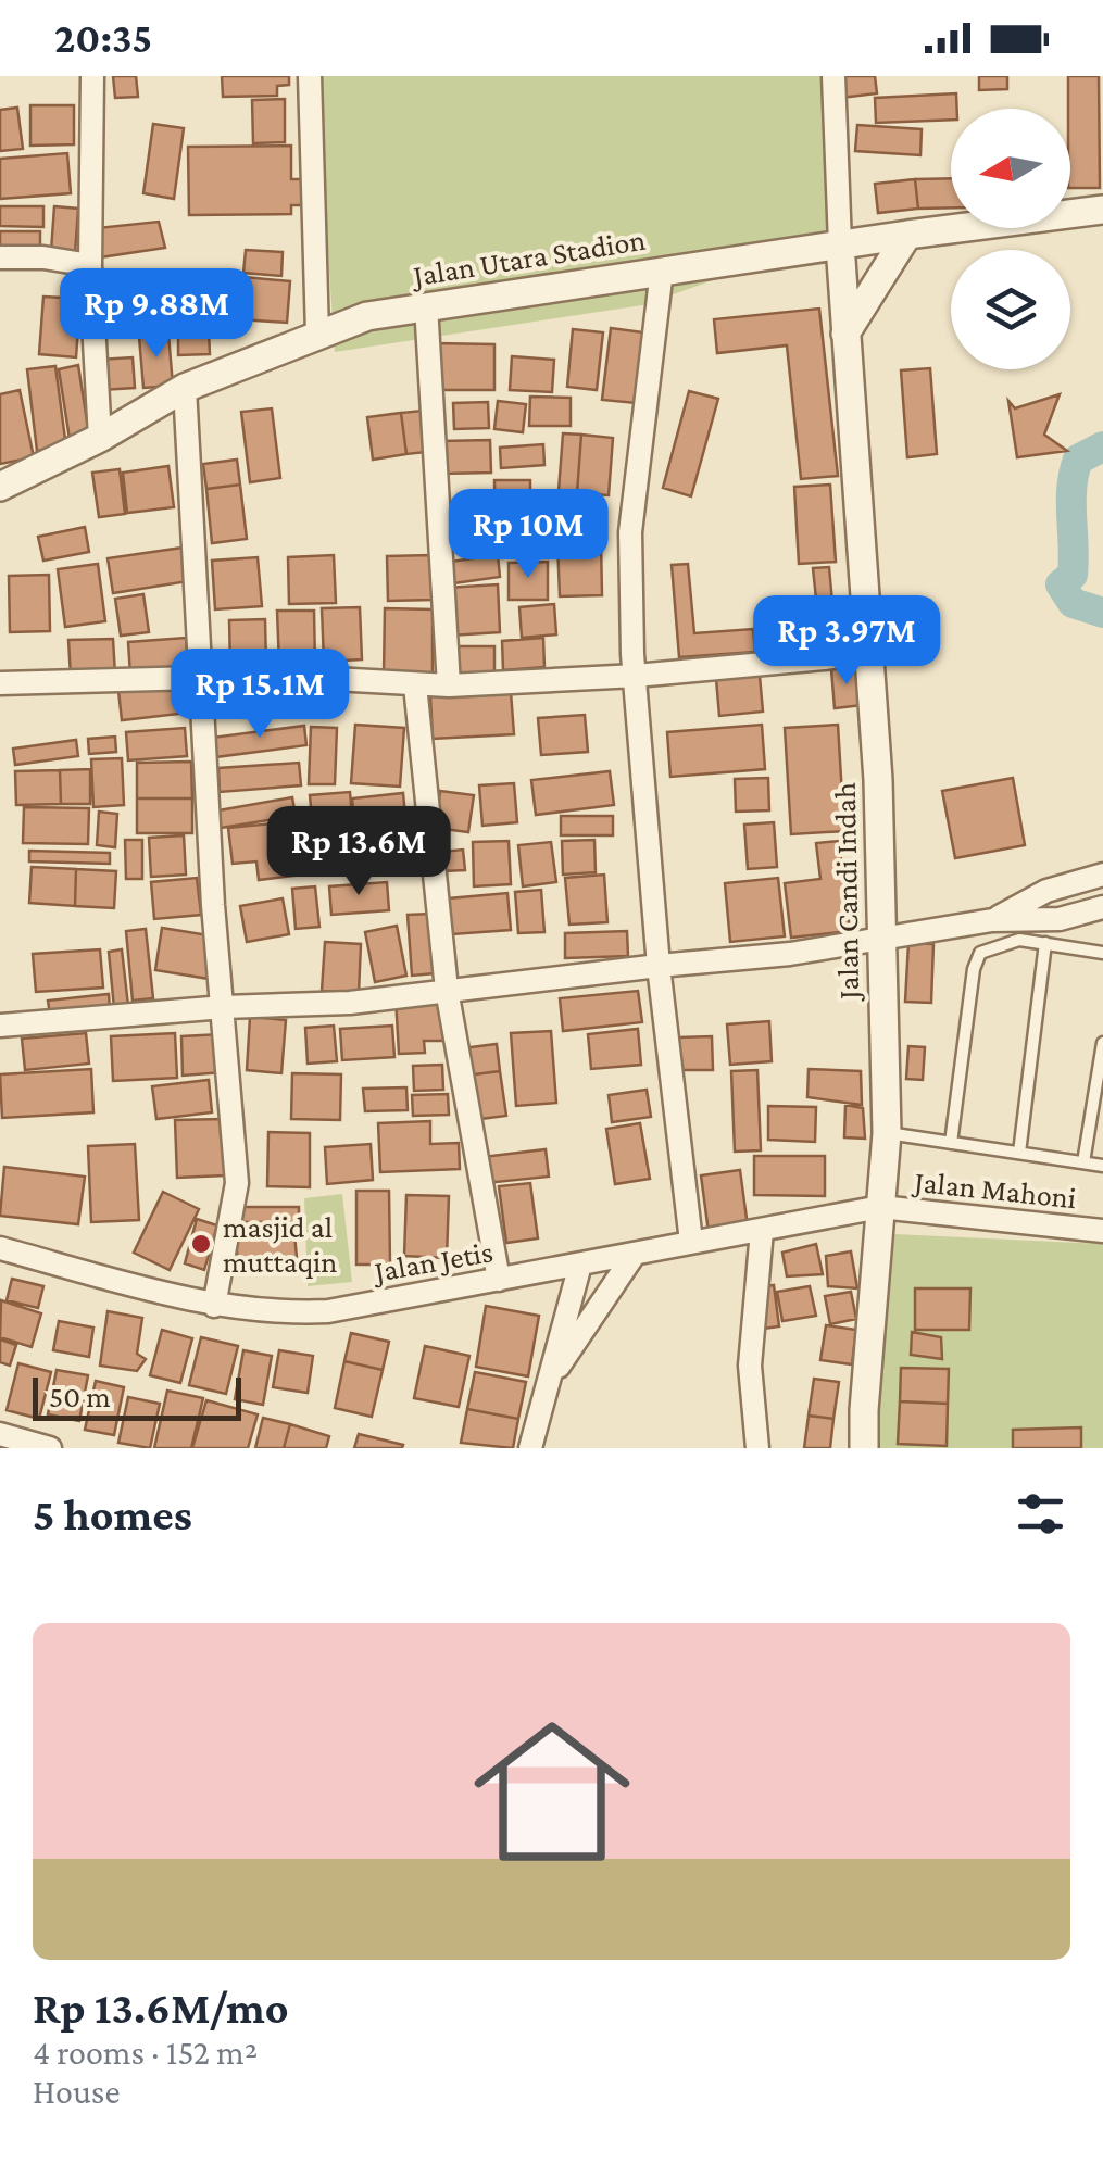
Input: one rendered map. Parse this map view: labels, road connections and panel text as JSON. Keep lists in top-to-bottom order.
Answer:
{
  "streets": {
    "street": [
      "Jalan Utara Stadion",
      "Jalan Candi Indah",
      "Jalan Mahoni",
      "Jalan Jetis"
    ]
  },
  "crossings": [
    ["Jalan Utara Stadion", "Jalan Candi Indah"],
    ["Jalan Candi Indah", "Jalan Mahoni"],
    ["Jalan Candi Indah", "Jalan Jetis"],
    ["Jalan Mahoni", "Jalan Jetis"]
  ],
  "places": ["masjid al muttaqin"],
  "scale_bar": "50 m",
  "north": "left",
  "page": {
    "status": "20:35",
    "price": [
      "Rp 9.88M",
      "Rp 10M",
      "Rp 3.97M",
      "Rp 15.1M",
      "Rp 13.6M"
    ],
    "scale": "50 m",
    "heading": "5 homes",
    "list": [
      {
        "name": "Rp 13.6M/mo",
        "note": "4 rooms · 152 m² · House"
      }
    ]
  }
}
